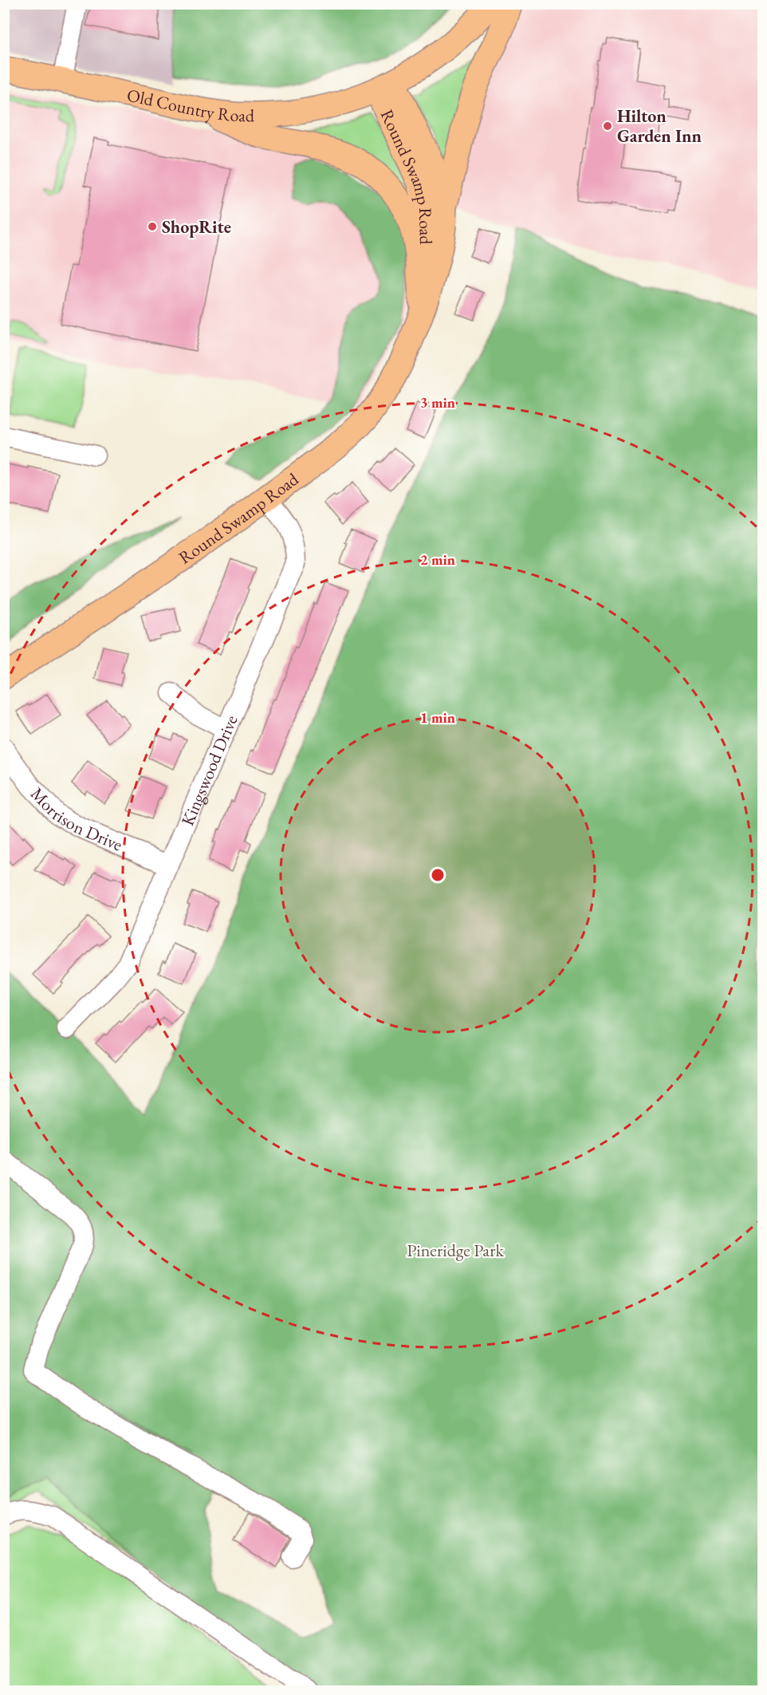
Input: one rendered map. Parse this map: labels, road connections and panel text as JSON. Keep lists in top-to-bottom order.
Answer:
{
  "streets": {
    "main road": ["Old Country Road", "Round Swamp Road"],
    "street": ["Kingswood Drive", "Morrison Drive"]
  },
  "crossings": [
    ["Old Country Road", "Round Swamp Road"],
    ["Round Swamp Road", "Kingswood Drive"],
    ["Kingswood Drive", "Morrison Drive"]
  ],
  "parks": ["Pineridge Park"],
  "places": ["Hilton Garden Inn", "ShopRite"],
  "rings": ["3 min", "2 min", "1 min"]
}
